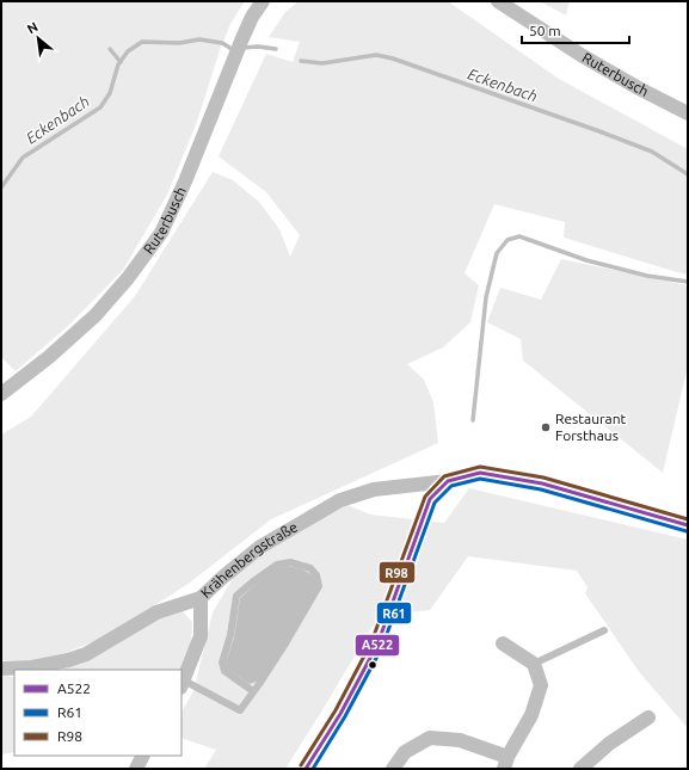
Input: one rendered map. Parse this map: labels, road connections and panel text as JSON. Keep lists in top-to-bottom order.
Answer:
{
  "streets": {
    "street": ["Ruterbusch", "Krähenbergstraße"]
  },
  "water": ["Eckenbach"],
  "places": ["Restaurant Forsthaus"],
  "lines": ["transit line R98", "transit line A522", "transit line R61"],
  "legend": ["A522", "R61", "R98"],
  "scale_bar": "50 m",
  "north": "top left"
}
